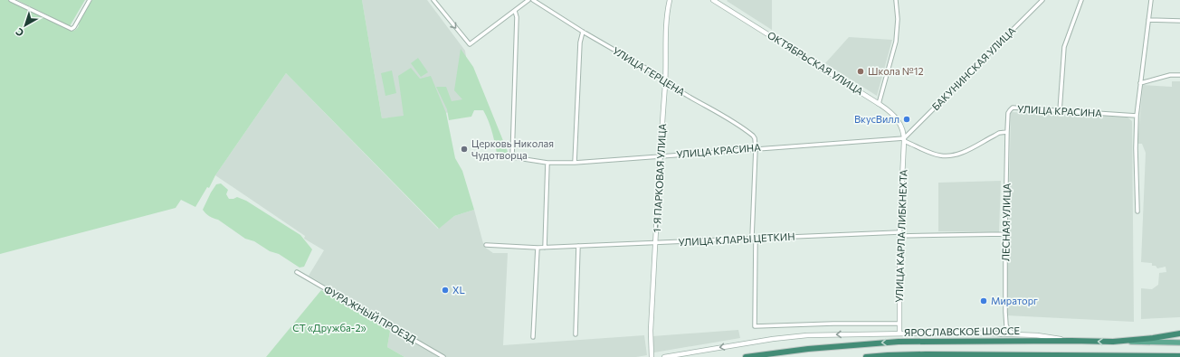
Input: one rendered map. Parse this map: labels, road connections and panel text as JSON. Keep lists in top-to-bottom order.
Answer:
{
  "streets": {
    "highway": ["ЯРОСЛАВСКОЕ ШОССЕ"],
    "street": [
      "ОКТЯБРЬСКАЯ УЛИЦА",
      "БАКУНИНСКАЯ УЛИЦА",
      "УЛИЦА ГЕРЦЕНА",
      "УЛИЦА КРАСИНА",
      "1-Я ПАРКОВАЯ УЛИЦА",
      "ЛЕСНАЯ УЛИЦА",
      "УЛИЦА КАРЛА ЛИБКНЕХТА",
      "УЛИЦА КЛАРЫ ЦЕТКИН",
      "ФУРАЖНЫЙ ПРОЕЗД"
    ]
  },
  "crossings": [
    ["ОКТЯБРЬСКАЯ УЛИЦА", "БАКУНИНСКАЯ УЛИЦА"],
    ["ОКТЯБРЬСКАЯ УЛИЦА", "УЛИЦА КРАСИНА"],
    ["ОКТЯБРЬСКАЯ УЛИЦА", "УЛИЦА КАРЛА ЛИБКНЕХТА"],
    ["БАКУНИНСКАЯ УЛИЦА", "УЛИЦА КРАСИНА"],
    ["БАКУНИНСКАЯ УЛИЦА", "УЛИЦА КАРЛА ЛИБКНЕХТА"],
    ["УЛИЦА ГЕРЦЕНА", "УЛИЦА КРАСИНА"],
    ["УЛИЦА ГЕРЦЕНА", "1-Я ПАРКОВАЯ УЛИЦА"],
    ["УЛИЦА КРАСИНА", "1-Я ПАРКОВАЯ УЛИЦА"],
    ["УЛИЦА КРАСИНА", "ЛЕСНАЯ УЛИЦА"],
    ["УЛИЦА КРАСИНА", "УЛИЦА КАРЛА ЛИБКНЕХТА"],
    ["1-Я ПАРКОВАЯ УЛИЦА", "УЛИЦА КЛАРЫ ЦЕТКИН"],
    ["ЛЕСНАЯ УЛИЦА", "УЛИЦА КЛАРЫ ЦЕТКИН"],
    ["УЛИЦА КАРЛА ЛИБКНЕХТА", "УЛИЦА КЛАРЫ ЦЕТКИН"]
  ],
  "parks": ["СТ «Дружба-2»"],
  "places": [
    "Школа №12",
    "ВкусВилл",
    "Церковь Николая Чудотворца",
    "XL",
    "Мираторг"
  ],
  "north": "bottom left"
}
